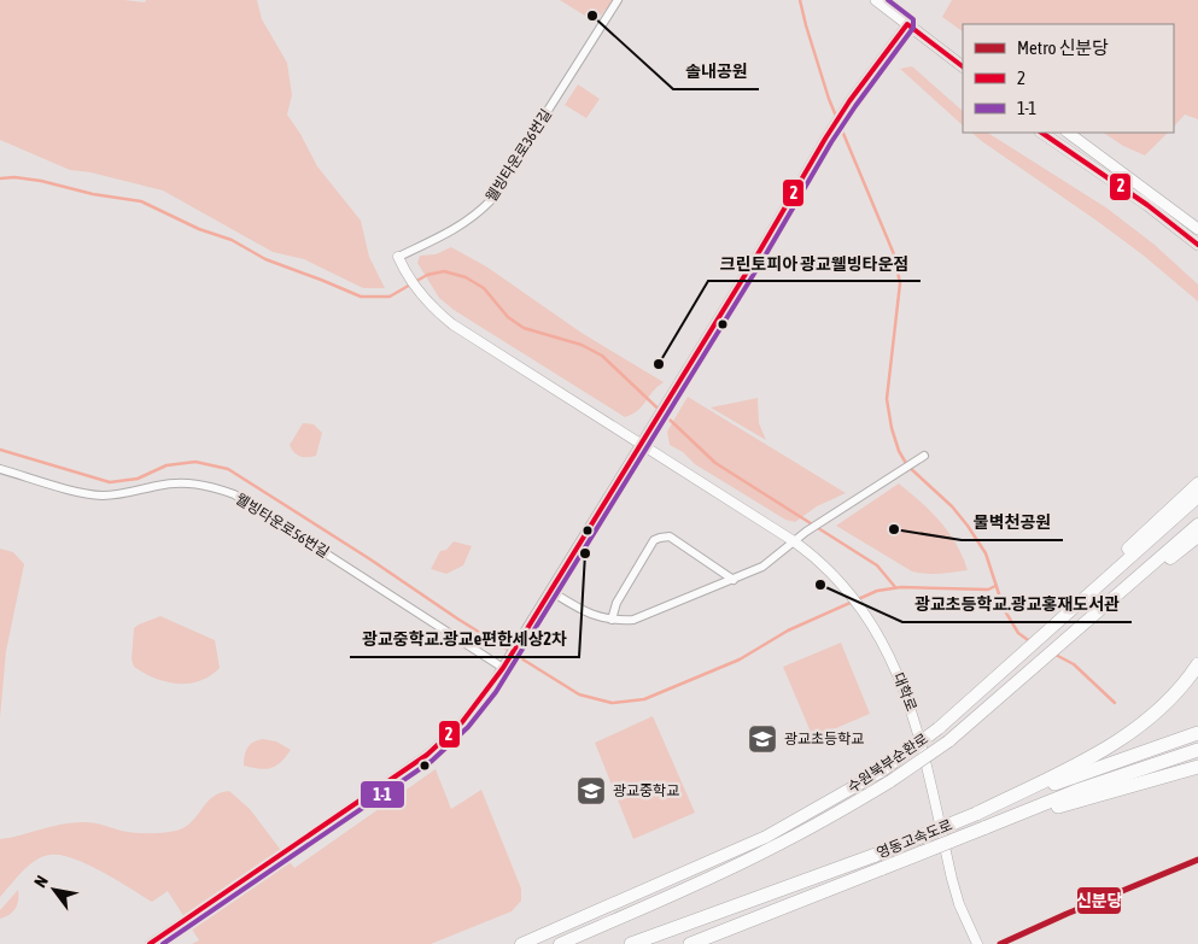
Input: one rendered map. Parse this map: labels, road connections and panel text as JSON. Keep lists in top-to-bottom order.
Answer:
{
  "streets": {
    "highway": ["수원북부순환로", "영동고속도로"],
    "street": ["웰빙타운로36번길", "웰빙타운로56번길", "대학로"]
  },
  "crossings": [
    ["웰빙타운로36번길", "대학로"]
  ],
  "places": {
    "other": [
      "솔내공원",
      "크린토피아 광교웰빙타운점",
      "물벽천공원",
      "광교중학교.광교e편한세상2차",
      "광교초등학교.광교홍재도서관"
    ],
    "school or university": ["광교초등학교", "광교중학교"]
  },
  "lines": ["transit line 1-1", "transit line 2", "metro line 신분당"],
  "legend": ["Metro 신분당", "2", "1-1"],
  "north": "top left"
}
